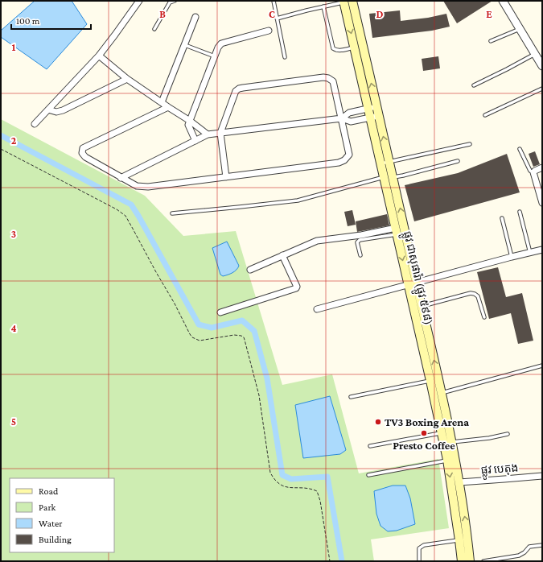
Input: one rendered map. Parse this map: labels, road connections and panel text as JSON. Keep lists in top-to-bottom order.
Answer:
{
  "streets": {
    "main road": ["ផ្លូវ ជាសុផារ៉ា (ផ្លូវ ៥៩៨)"],
    "street": ["ផ្លូវ បេតុង"]
  },
  "crossings": [
    ["ផ្លូវ ជាសុផារ៉ា (ផ្លូវ ៥៩៨)", "ផ្លូវ បេតុង"]
  ],
  "places": ["TV3 Boxing Arena", "Presto Coffee"],
  "legend": [
    "Road",
    "Park",
    "Water",
    "Building"
  ],
  "scale_bar": "100 m",
  "grid": {
    "columns": [
      "B",
      "C",
      "D",
      "E"
    ],
    "rows": [
      "1",
      "2",
      "3",
      "4",
      "5"
    ]
  }
}
